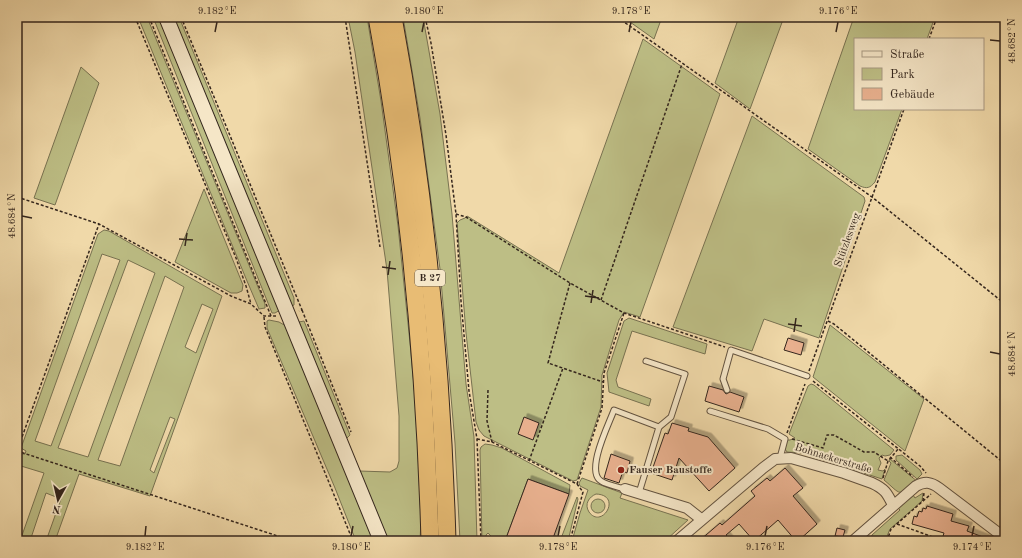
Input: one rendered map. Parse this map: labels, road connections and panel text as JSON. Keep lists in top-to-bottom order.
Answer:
{
  "streets": {
    "highway": ["B 27"],
    "street": ["Bohnackerstraße"],
    "path": ["Stützlesweg"]
  },
  "crossings": [
    ["Stützlesweg", "Bohnackerstraße"]
  ],
  "places": ["Fauser Baustoffe"],
  "legend": ["Straße", "Park", "Gebäude"],
  "north": "bottom",
  "coordinates": [
    "9.182°E",
    "9.180°E",
    "9.178°E",
    "9.176°E",
    "48.682°N",
    "48.684°N",
    "9.174°E"
  ]
}
